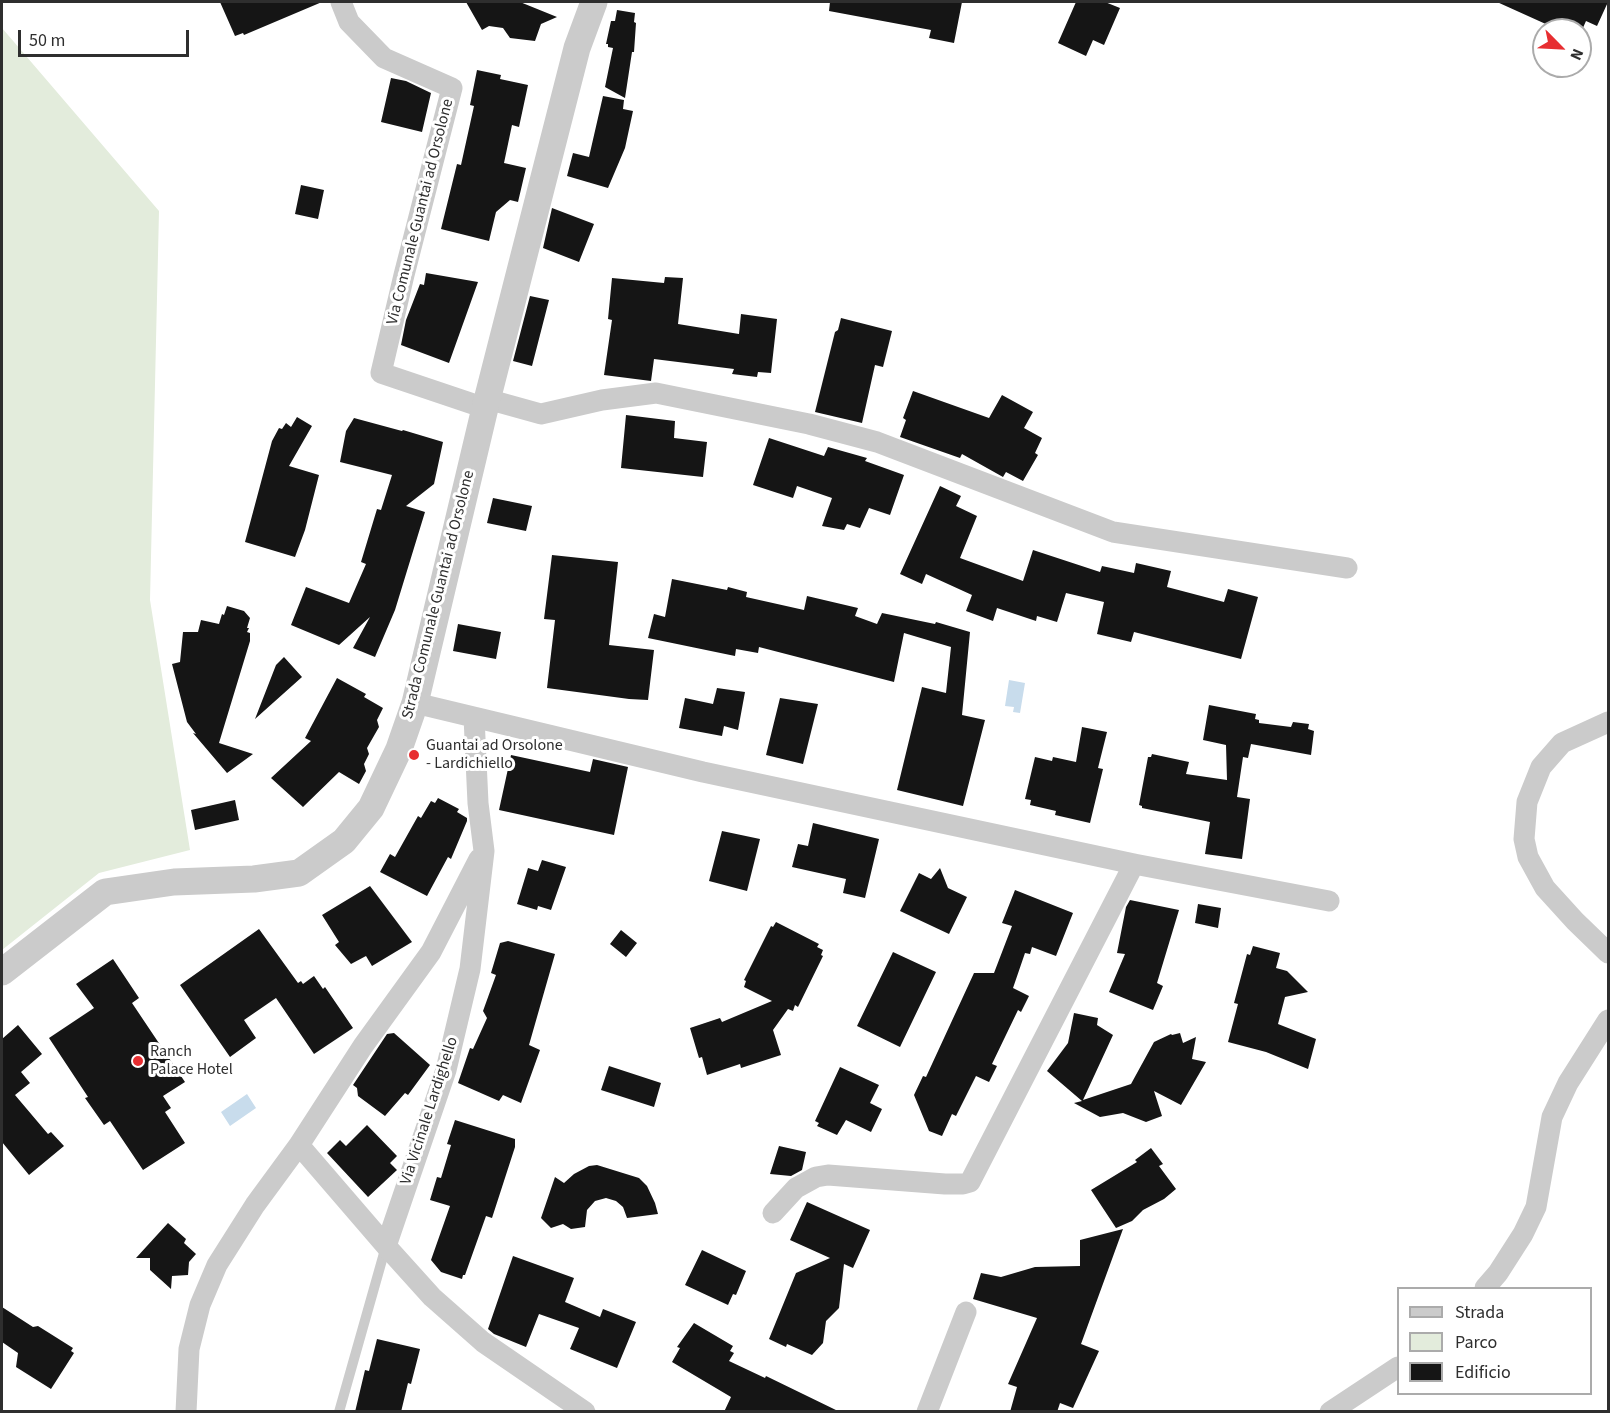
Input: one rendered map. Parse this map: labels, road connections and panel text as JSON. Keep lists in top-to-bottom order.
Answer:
{
  "streets": {
    "street": ["Via Comunale Guantai ad Orsolone", "Strada Comunale Guantai ad Orsolone", "Via Vicinale Lardighello"]
  },
  "crossings": [
    ["Via Comunale Guantai ad Orsolone", "Strada Comunale Guantai ad Orsolone"]
  ],
  "places": ["Guantai ad Orsolone - Lardichiello", "Ranch Palace Hotel"],
  "legend": ["Strada", "Parco", "Edificio"],
  "scale_bar": "50 m",
  "north": "bottom right"
}
